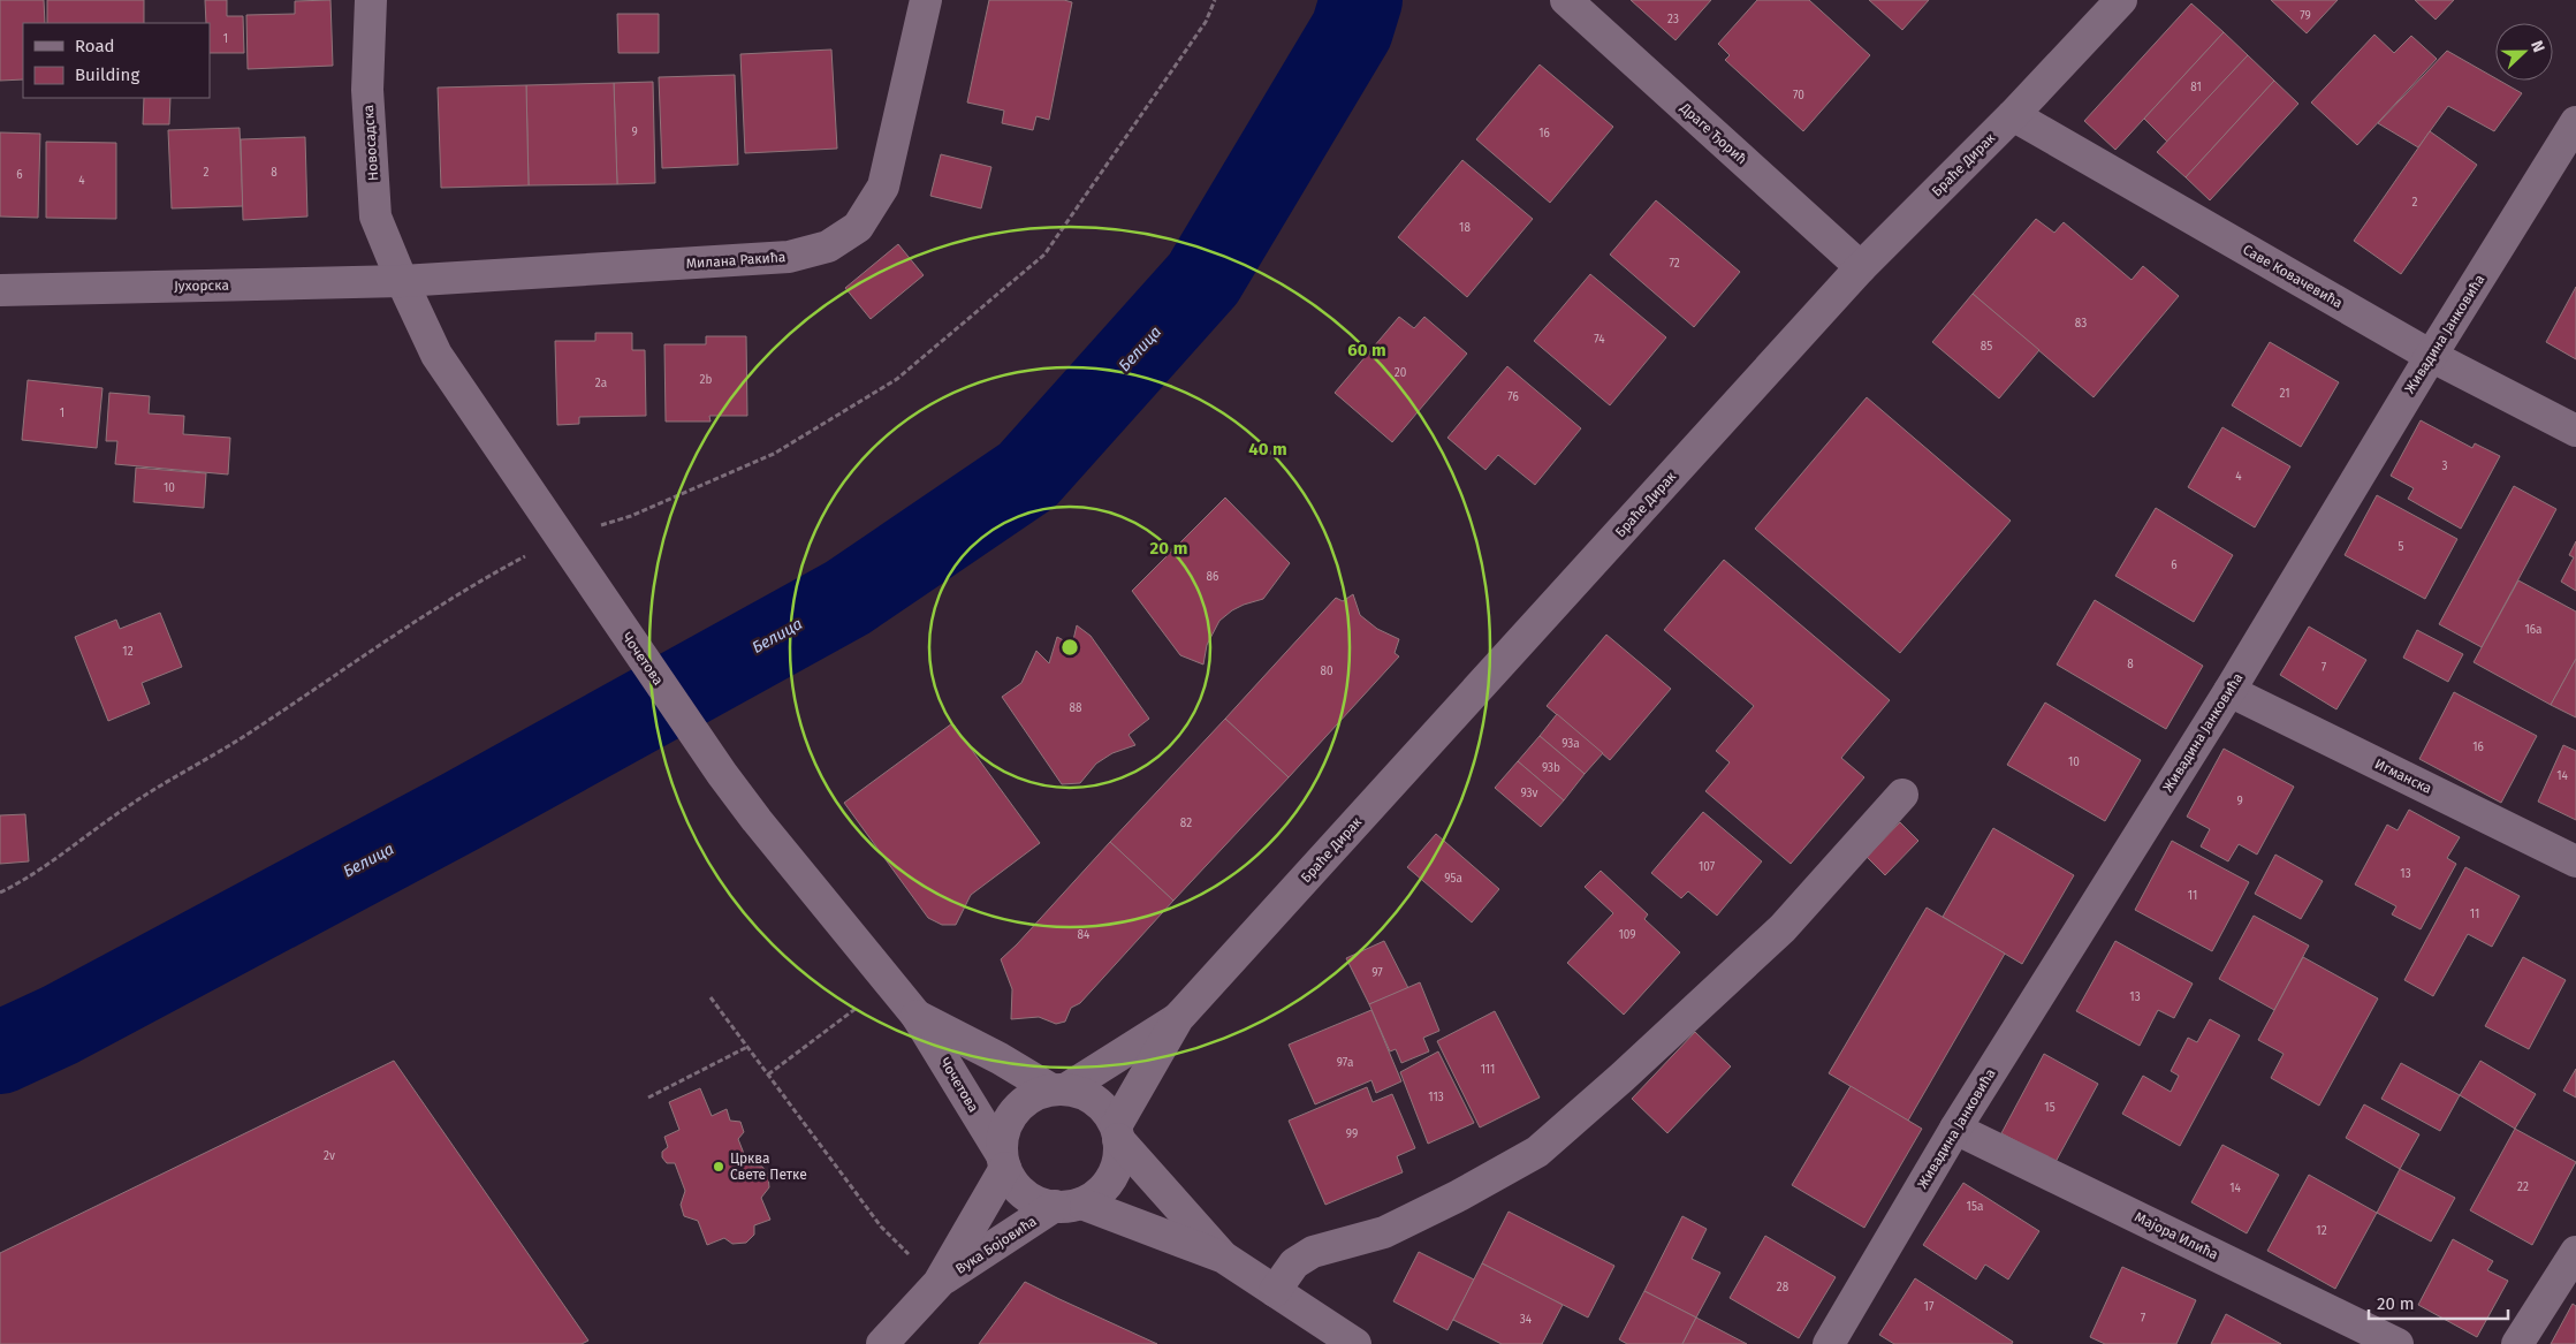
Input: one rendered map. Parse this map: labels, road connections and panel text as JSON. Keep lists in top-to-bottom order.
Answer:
{
  "streets": {
    "street": [
      "Драге Ђорић",
      "Новосадска",
      "Браће Дирак",
      "Милана Ракића",
      "Саве Ковачевића",
      "Јухорска",
      "Живадина Јанковића",
      "Чочетова",
      "Игманска",
      "Мајора Илића",
      "Вука Бојовића"
    ]
  },
  "crossings": [
    ["Драге Ђорић", "Браће Дирак"],
    ["Новосадска", "Милана Ракића"],
    ["Новосадска", "Јухорска"],
    ["Новосадска", "Чочетова"],
    ["Браће Дирак", "Саве Ковачевића"],
    ["Браће Дирак", "Чочетова"],
    ["Браће Дирак", "Вука Бојовића"],
    ["Милана Ракића", "Јухорска"],
    ["Милана Ракића", "Чочетова"],
    ["Саве Ковачевића", "Живадина Јанковића"],
    ["Јухорска", "Чочетова"],
    ["Живадина Јанковића", "Игманска"],
    ["Живадина Јанковића", "Мајора Илића"],
    ["Чочетова", "Вука Бојовића"]
  ],
  "water": ["Белица"],
  "places": ["Црква Свете Петке"],
  "house_numbers": [
    "79",
    "23",
    "1",
    "81",
    "70",
    "9",
    "16",
    "2",
    "8",
    "6",
    "4",
    "2",
    "18",
    "72",
    "83",
    "74",
    "85",
    "20",
    "2b",
    "2a",
    "21",
    "76",
    "1",
    "3",
    "4",
    "10",
    "5",
    "6",
    "86",
    "16a",
    "12",
    "8",
    "7",
    "80",
    "88",
    "93a",
    "16",
    "10",
    "93b",
    "14",
    "93v",
    "9",
    "82",
    "107",
    "13",
    "95a",
    "11",
    "11",
    "84",
    "109",
    "97",
    "13",
    "97a",
    "111",
    "113",
    "15",
    "99",
    "2v",
    "22",
    "14",
    "15a",
    "12",
    "28",
    "17",
    "7",
    "34"
  ],
  "legend": ["Road", "Building"],
  "scale_bar": "20 m",
  "north": "right",
  "rings": ["60 m", "40 m", "20 m"]
}
